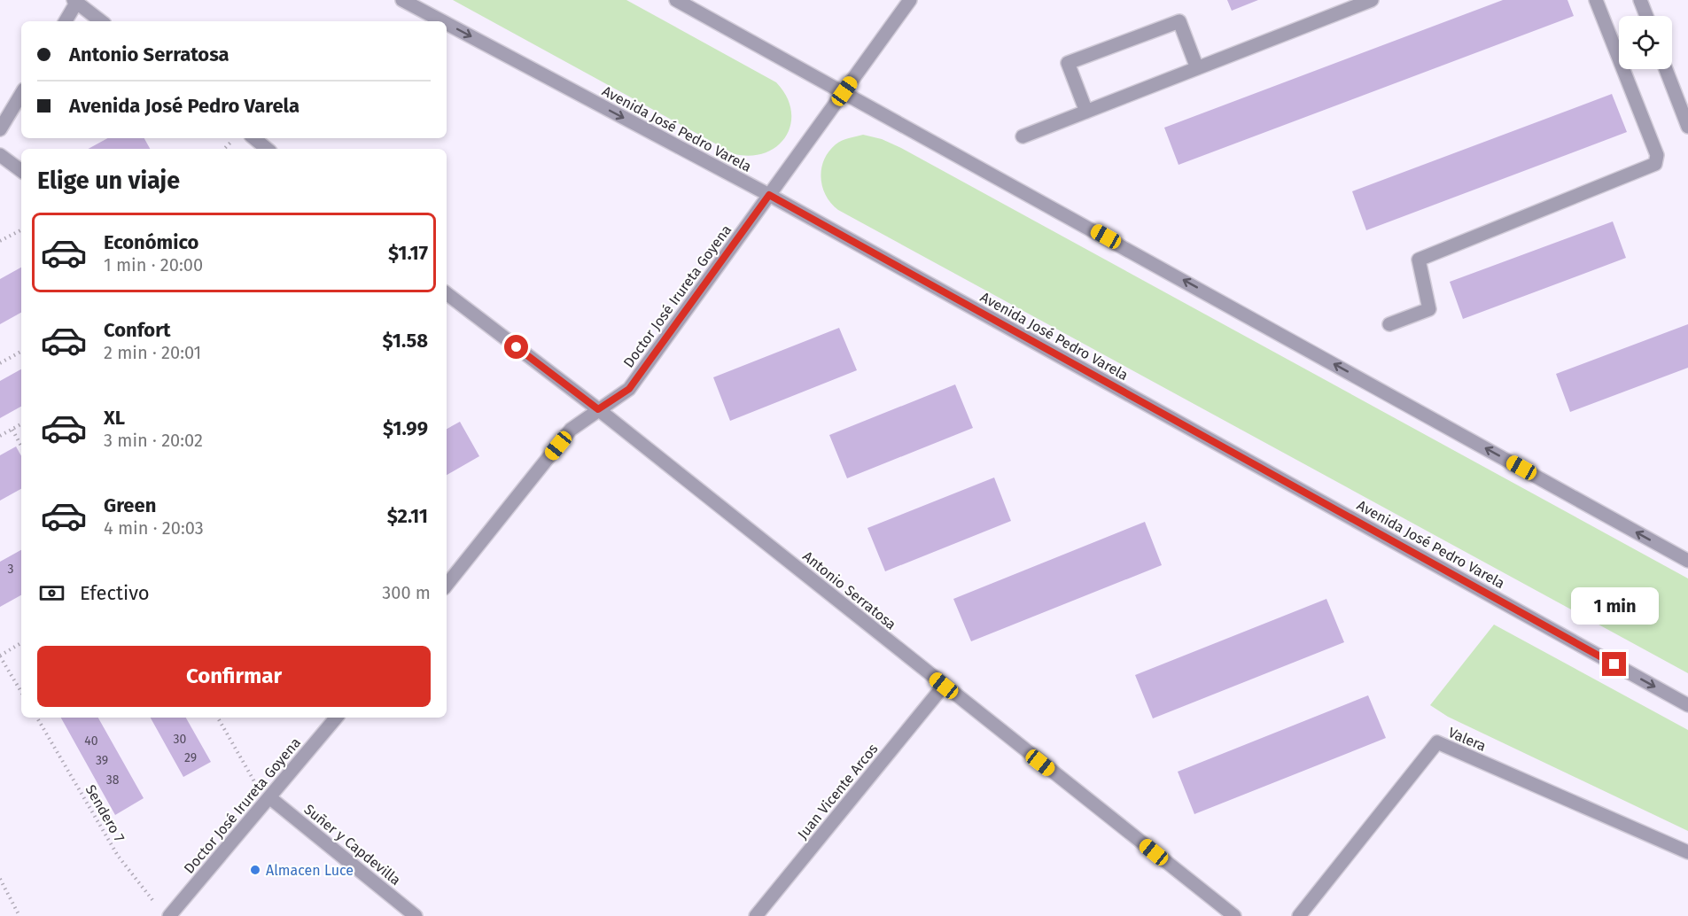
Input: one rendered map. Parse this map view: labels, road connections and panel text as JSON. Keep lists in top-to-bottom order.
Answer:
{
  "streets": {
    "street": [
      "Avenida José Pedro Varela",
      "Doctor José Irureta Goyena",
      "Antonio Serratosa",
      "Valera",
      "Juan Vicente Arcos",
      "Suñer y Capdevilla"
    ],
    "path": ["Sendero 7"]
  },
  "crossings": [
    ["Avenida José Pedro Varela", "Doctor José Irureta Goyena"],
    ["Doctor José Irureta Goyena", "Antonio Serratosa"],
    ["Doctor José Irureta Goyena", "Sendero 7"],
    ["Doctor José Irureta Goyena", "Suñer y Capdevilla"],
    ["Antonio Serratosa", "Juan Vicente Arcos"]
  ],
  "one_way": ["Avenida José Pedro Varela"],
  "places": ["Almacen Luce"],
  "house_numbers": [
    "3",
    "30",
    "40",
    "29",
    "39",
    "38"
  ],
  "page": {
    "banner": ["Antonio Serratosa", "Avenida José Pedro Varela"],
    "heading": "Elige un viaje",
    "list": [
      {
        "name": "Económico",
        "note": "1 min · 20:00",
        "value": "$1.17"
      },
      {
        "name": "Confort",
        "note": "2 min · 20:01",
        "value": "$1.58"
      },
      {
        "name": "XL",
        "note": "3 min · 20:02",
        "value": "$1.99"
      },
      {
        "name": "Green",
        "note": "4 min · 20:03",
        "value": "$2.11"
      }
    ],
    "pay": ["Efectivo", "300 m"],
    "bubble": "1 min",
    "buttons": "Confirmar"
  }
}
